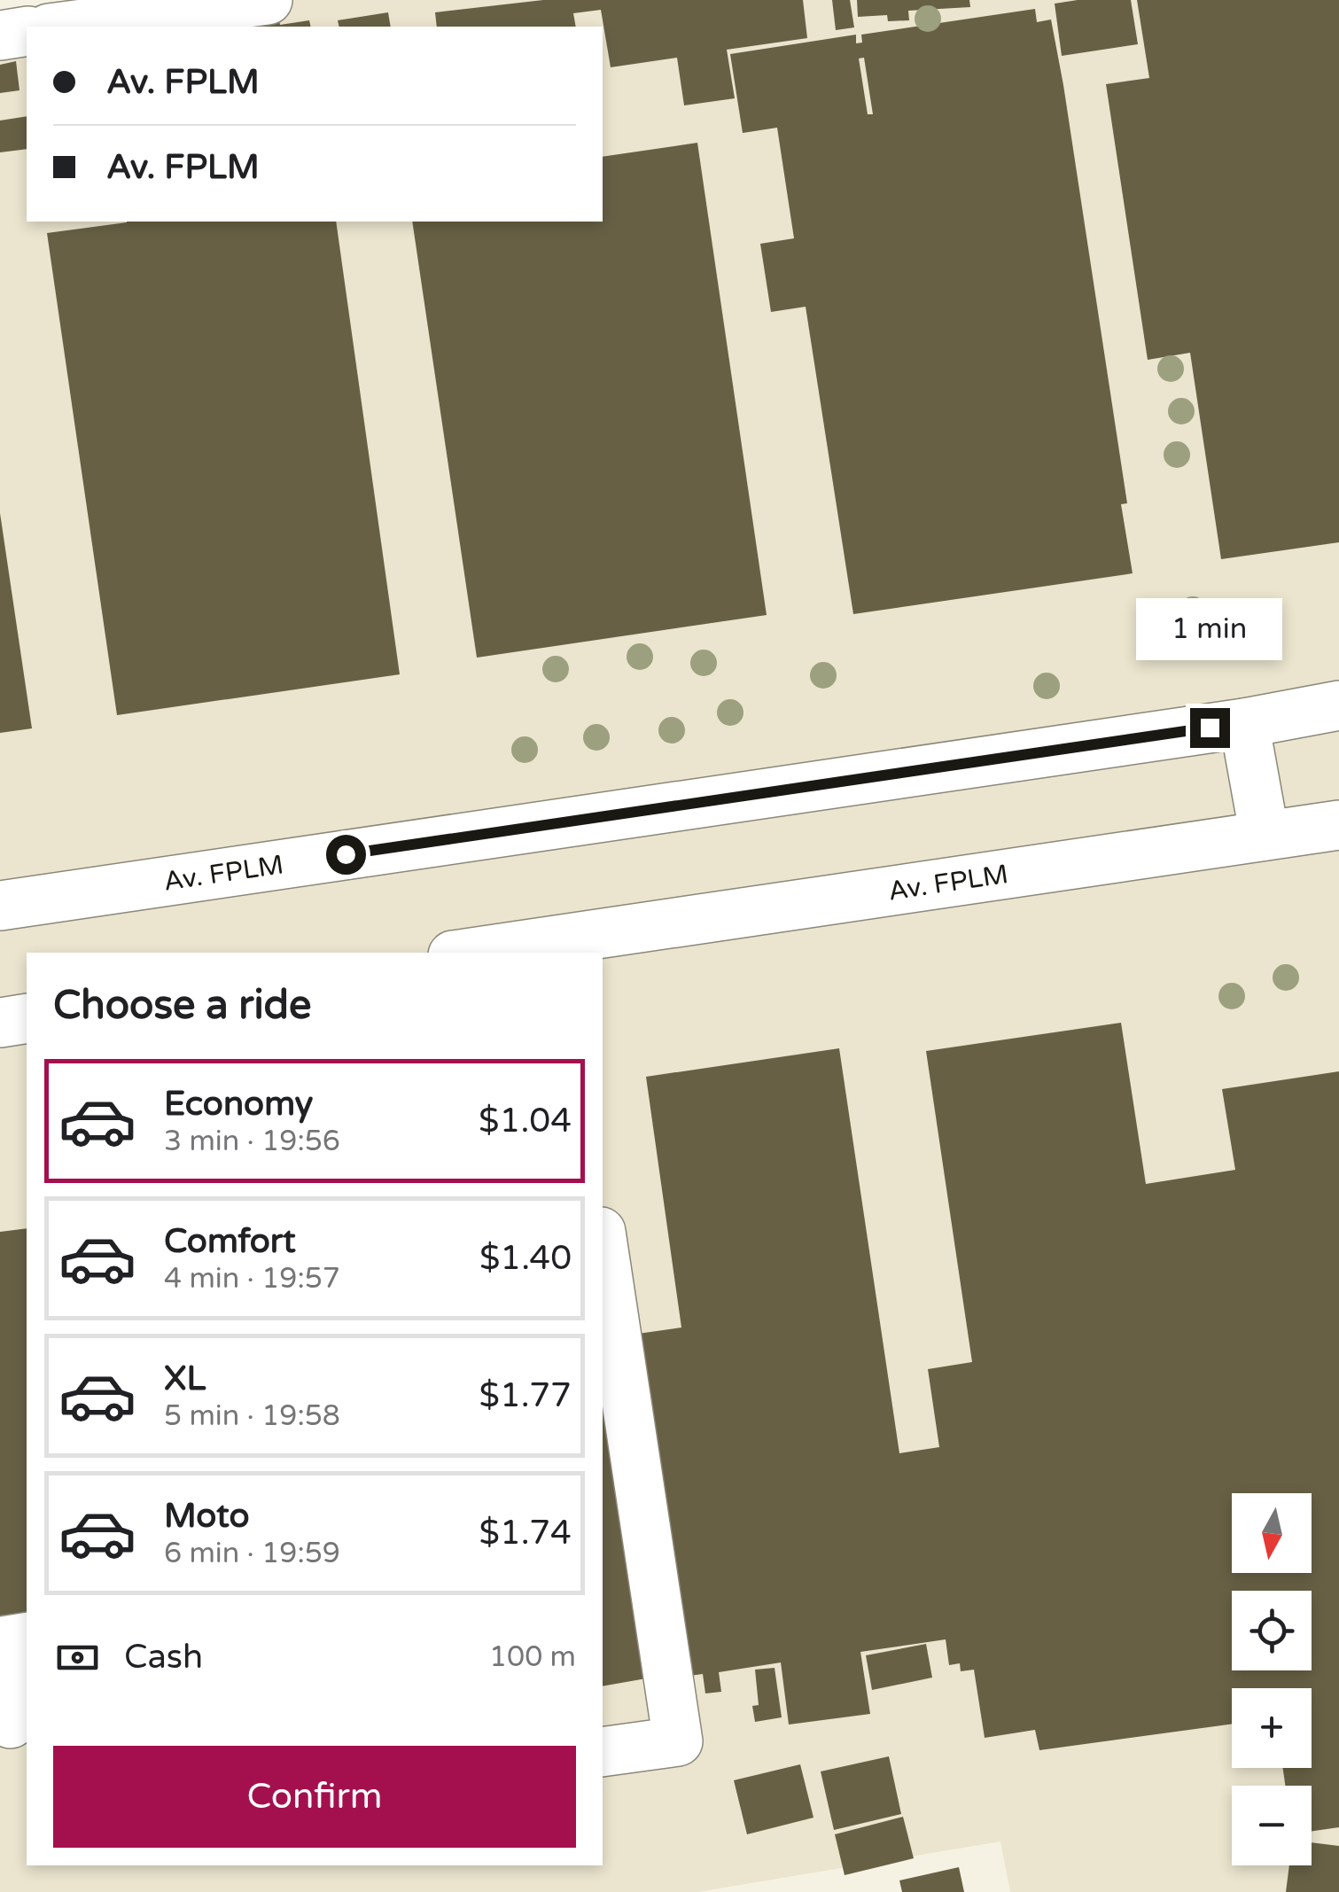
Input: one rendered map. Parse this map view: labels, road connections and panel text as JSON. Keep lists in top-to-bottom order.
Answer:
{
  "streets": {
    "main road": ["Av. FPLM"]
  },
  "north": "bottom",
  "page": {
    "banner": ["Av. FPLM", "Av. FPLM"],
    "bubble": "1 min",
    "heading": "Choose a ride",
    "list": [
      {
        "name": "Economy",
        "note": "3 min · 19:56",
        "value": "$1.04"
      },
      {
        "name": "Comfort",
        "note": "4 min · 19:57",
        "value": "$1.40"
      },
      {
        "name": "XL",
        "note": "5 min · 19:58",
        "value": "$1.77"
      },
      {
        "name": "Moto",
        "note": "6 min · 19:59",
        "value": "$1.74"
      }
    ],
    "map_buttons": ["+", "−"],
    "pay": ["Cash", "100 m"],
    "buttons": "Confirm"
  }
}
